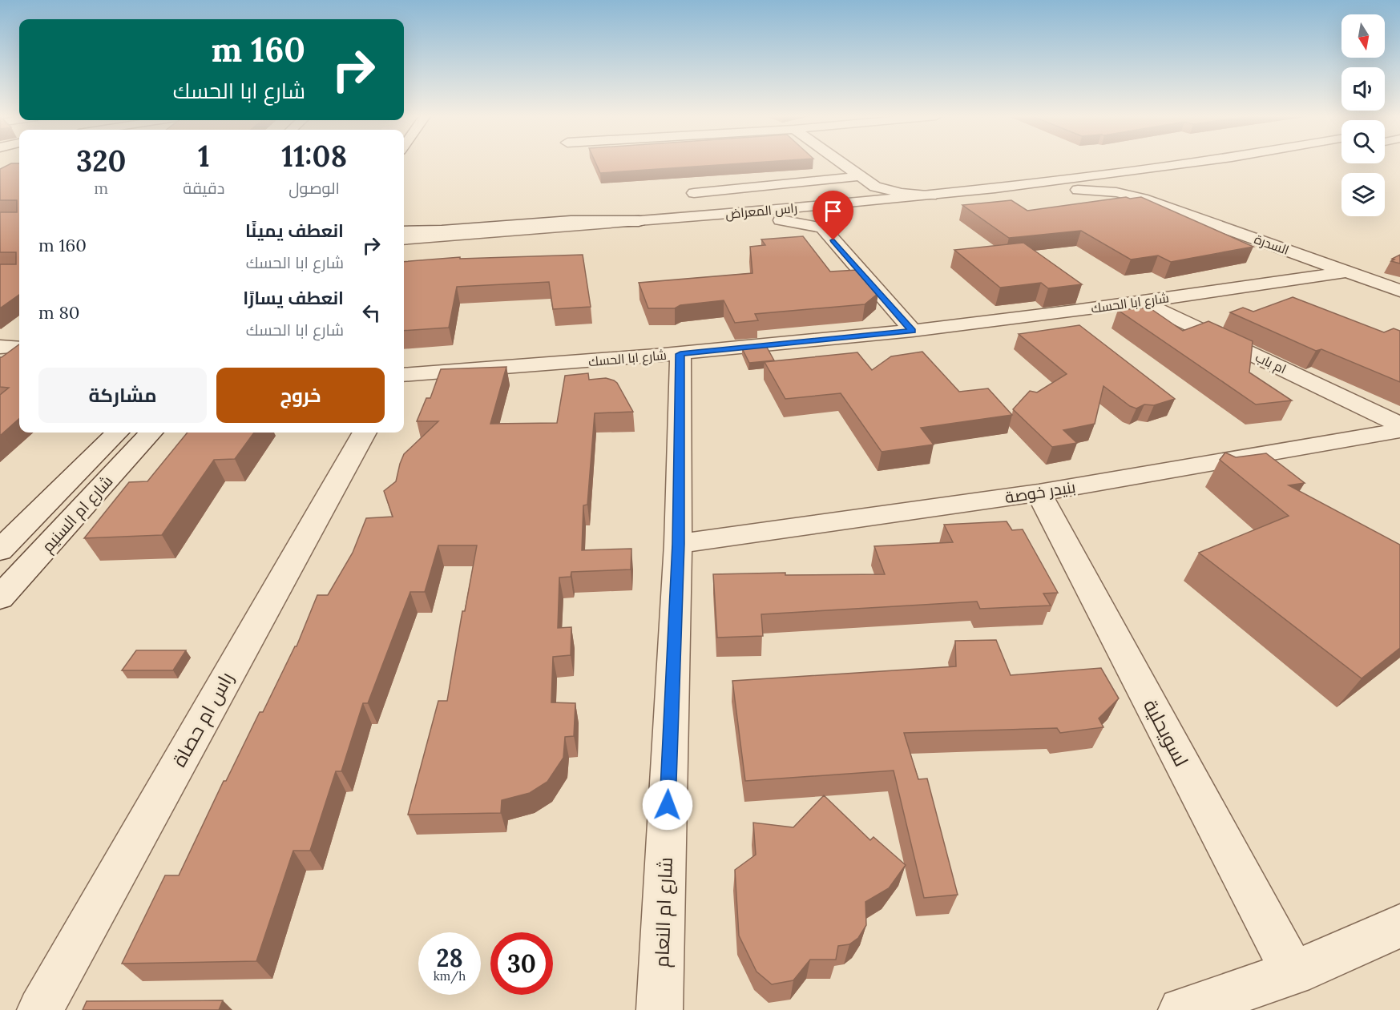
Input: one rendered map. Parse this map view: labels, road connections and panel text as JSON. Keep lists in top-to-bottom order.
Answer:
{
  "streets": {
    "street": [
      "راس المعراض",
      "السدرة",
      "شارع ابا الحسك",
      "ام باب",
      "بنيدر خوصة",
      "شارع ام السنيم",
      "راس ام حصاة",
      "لسويحلية",
      "شارع ام النعام"
    ]
  },
  "crossings": [
    ["راس المعراض", "السدرة"],
    ["السدرة", "شارع ابا الحسك"],
    ["شارع ابا الحسك", "ام باب"],
    ["شارع ابا الحسك", "شارع ام النعام"],
    ["بنيدر خوصة", "لسويحلية"],
    ["بنيدر خوصة", "شارع ام النعام"]
  ],
  "north": "bottom",
  "page": {
    "turn": ["160 m", "شارع ابا الحسك"],
    "eta": [
      "11:08",
      "الوصول",
      "1",
      "دقيقة",
      "320",
      "m"
    ],
    "list": [
      {
        "name": "انعطف يمينًا",
        "note": "شارع ابا الحسك",
        "value": "160 m"
      },
      {
        "name": "انعطف يسارًا",
        "note": "شارع ابا الحسك",
        "value": "80 m"
      }
    ],
    "buttons": ["خروج", "مشاركة"],
    "speed": "28 km/h",
    "limit": "30"
  }
}
